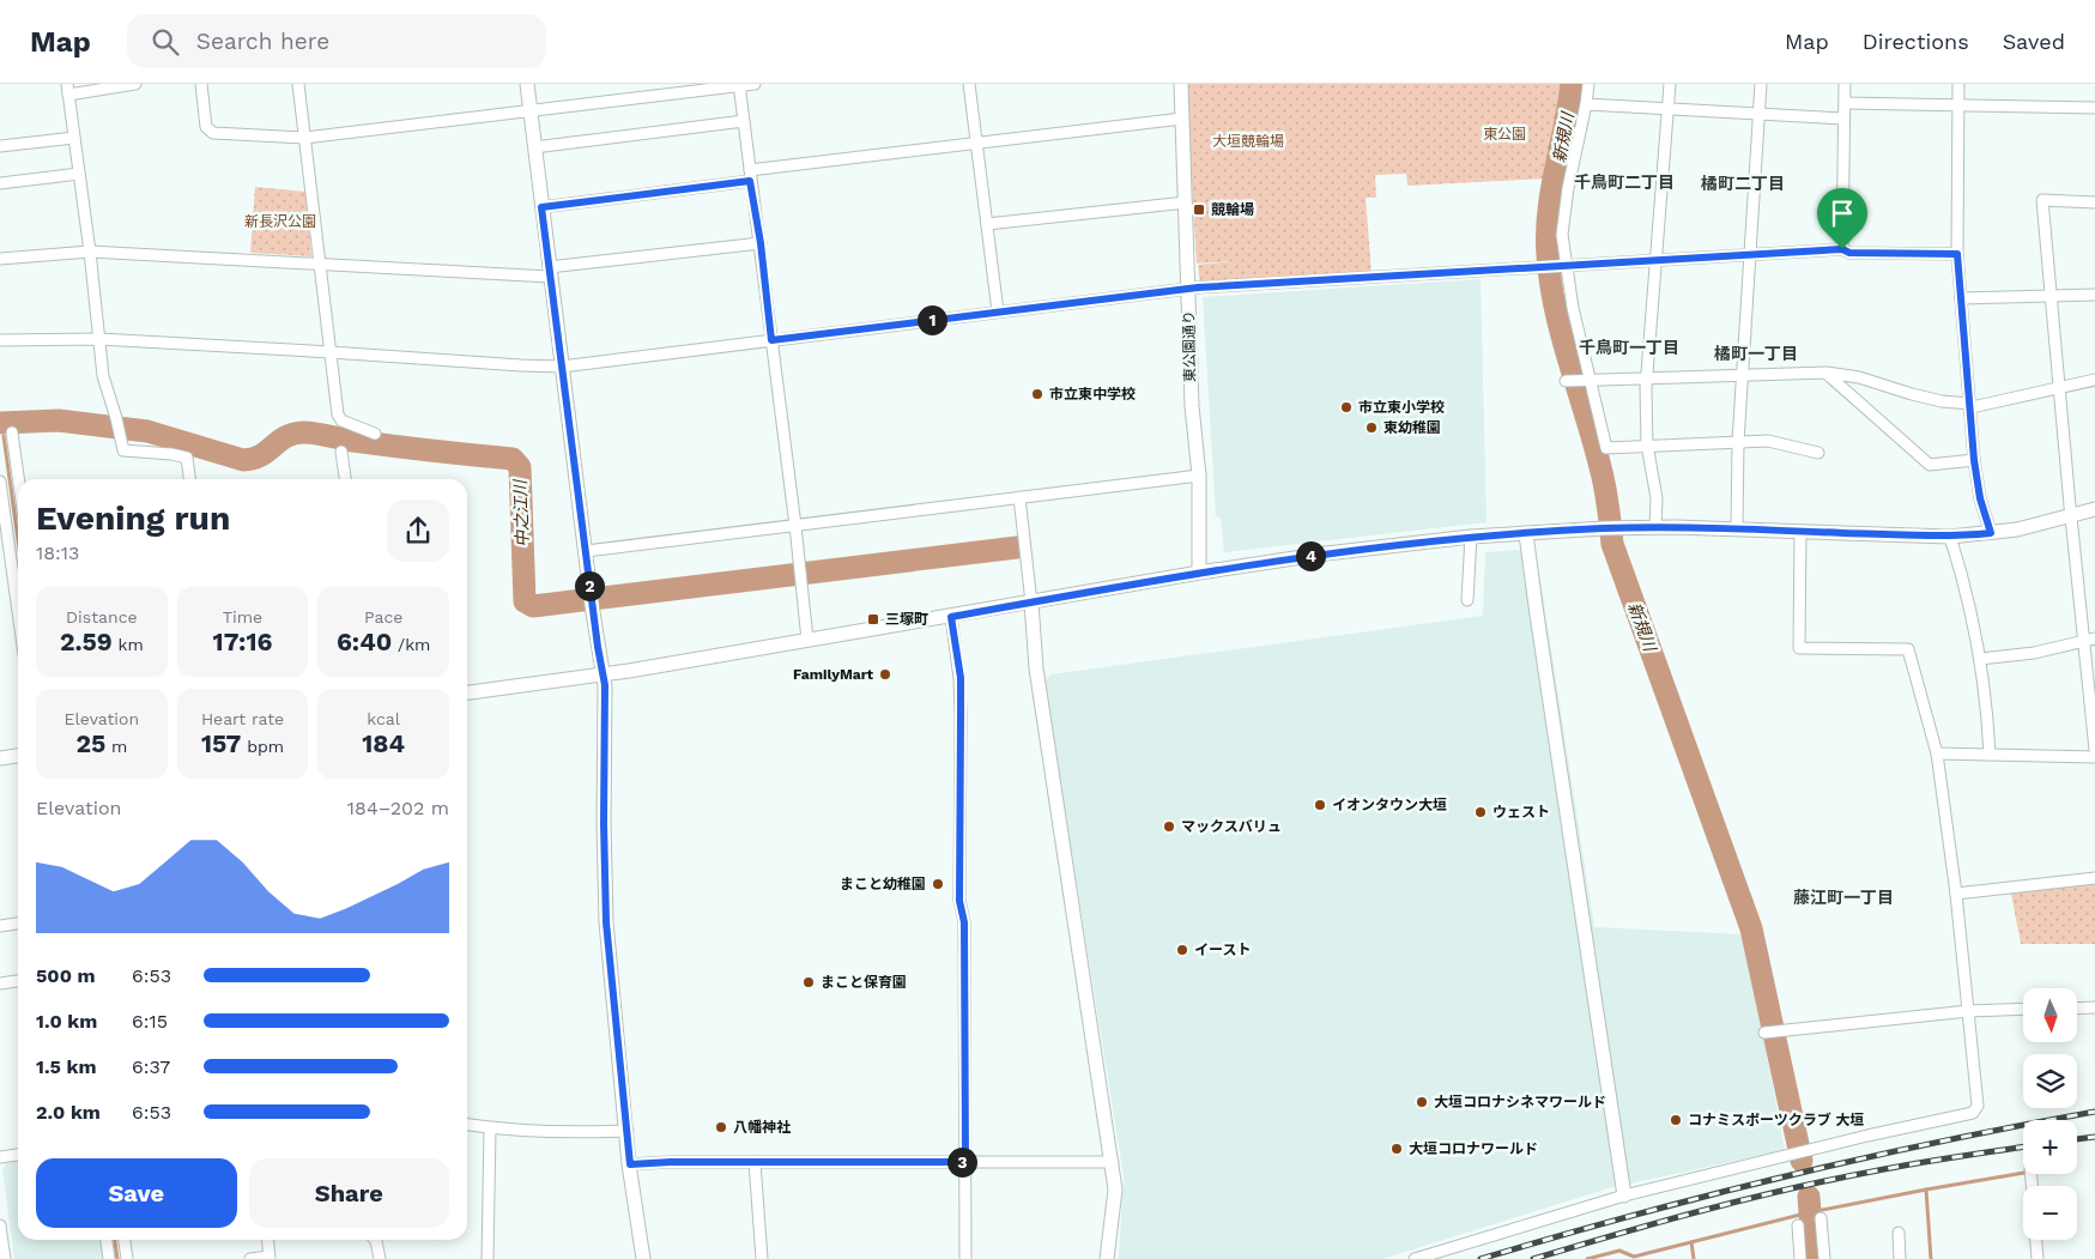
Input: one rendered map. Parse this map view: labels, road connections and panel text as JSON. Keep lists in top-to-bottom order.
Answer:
{
  "streets": {
    "street": ["東公園通り"]
  },
  "districts": [
    "千鳥町二丁目",
    "橘町二丁目",
    "千鳥町一丁目",
    "橘町一丁目",
    "藤江町一丁目"
  ],
  "water": ["新規川", "中之江川"],
  "parks": ["東公園", "大垣競輪場", "新長沢公園"],
  "places": {
    "transit": ["競輪場", "三塚町"],
    "other": [
      "市立東中学校",
      "市立東小学校",
      "東幼稚園",
      "FamilyMart",
      "イオンタウン大垣",
      "ウェスト",
      "マックスバリュ",
      "まこと幼稚園",
      "イースト",
      "まこと保育園",
      "大垣コロナシネマワールド",
      "コナミスポーツクラブ 大垣",
      "八幡神社",
      "大垣コロナワールド"
    ]
  },
  "north": "bottom",
  "page": {
    "header": "Map",
    "search": "Search here",
    "nav": ["Map", "Directions", "Saved"],
    "pins": [
      "1",
      "4",
      "2",
      "3"
    ],
    "heading": ["Evening run", "18:13"],
    "stats": [
      ["Distance", "2.59 km"],
      ["Time", "17:16"],
      ["Pace", "6:40 /km"],
      ["Elevation", "25 m"],
      ["Heart rate", "157 bpm"],
      ["kcal", "184"]
    ],
    "chart": ["Elevation", "184–202 m"],
    "list": [
      {
        "name": "500 m",
        "note": "6:53"
      },
      {
        "name": "1.0 km",
        "note": "6:15"
      },
      {
        "name": "1.5 km",
        "note": "6:37"
      },
      {
        "name": "2.0 km",
        "note": "6:53"
      }
    ],
    "map_buttons": ["+", "−"],
    "buttons": ["Save", "Share"]
  }
}
